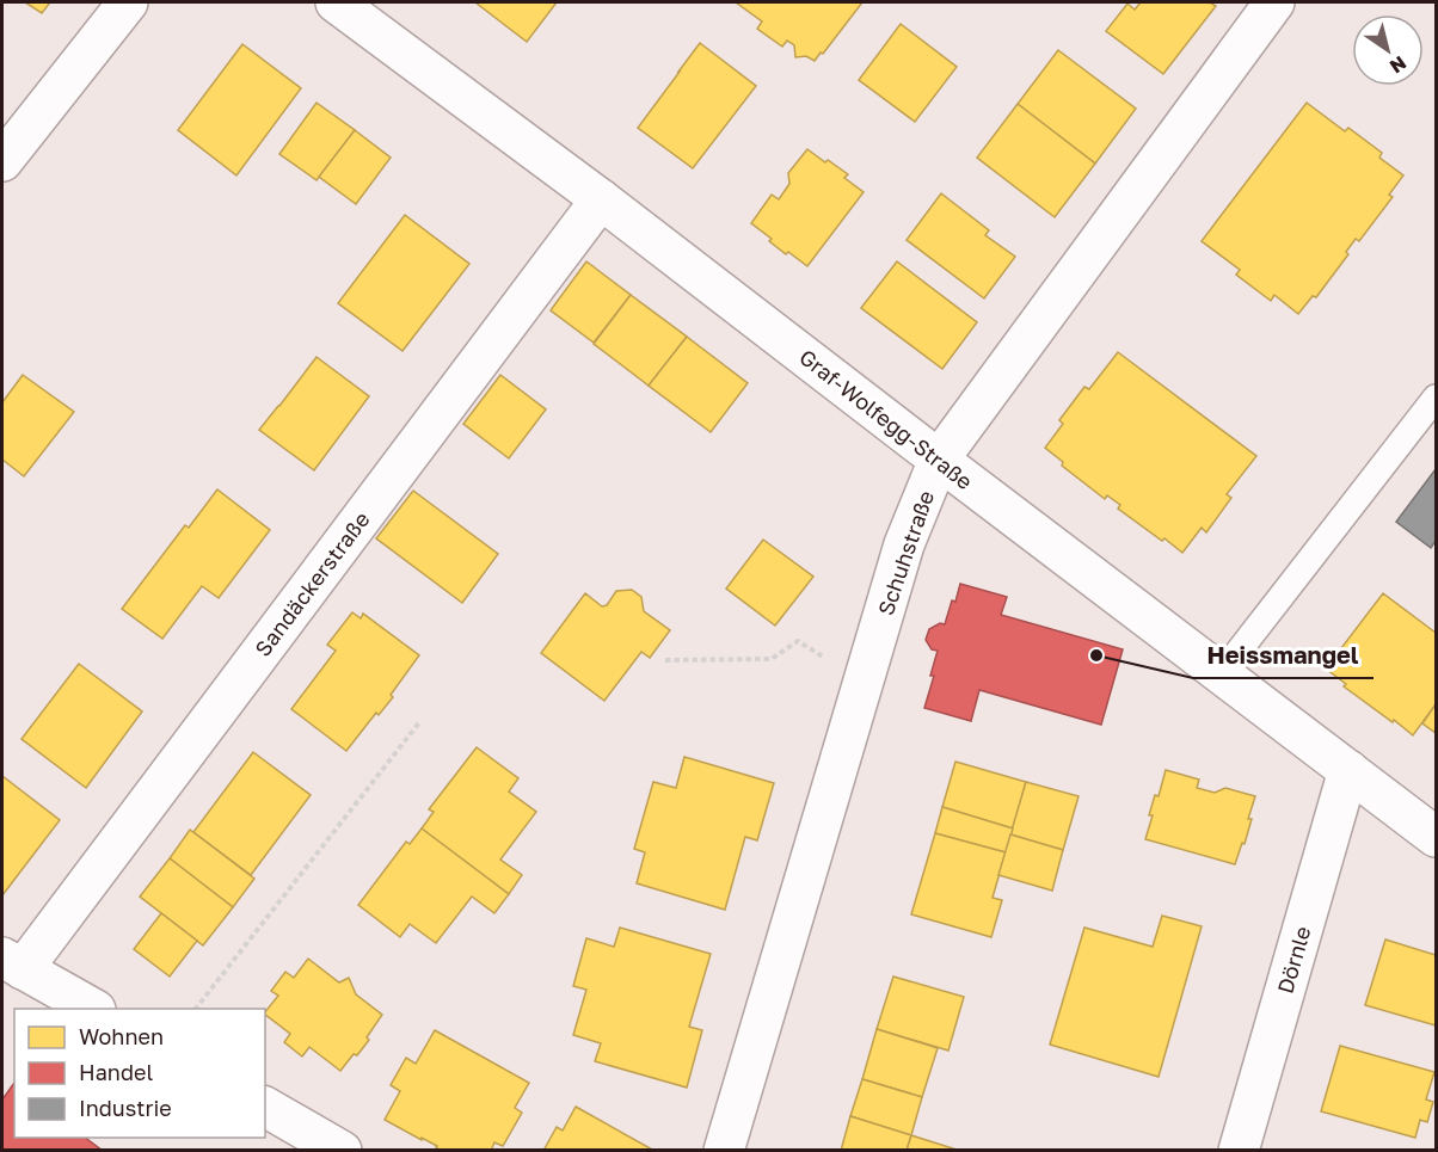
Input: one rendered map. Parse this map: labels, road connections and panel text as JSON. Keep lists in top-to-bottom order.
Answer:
{
  "streets": {
    "street": [
      "Graf-Wolfegg-Straße",
      "Schuhstraße",
      "Sandäckerstraße",
      "Dörnle"
    ]
  },
  "crossings": [
    ["Graf-Wolfegg-Straße", "Schuhstraße"],
    ["Graf-Wolfegg-Straße", "Sandäckerstraße"],
    ["Graf-Wolfegg-Straße", "Dörnle"]
  ],
  "places": ["Heissmangel"],
  "legend": ["Wohnen", "Handel", "Industrie"],
  "north": "bottom right"
}
